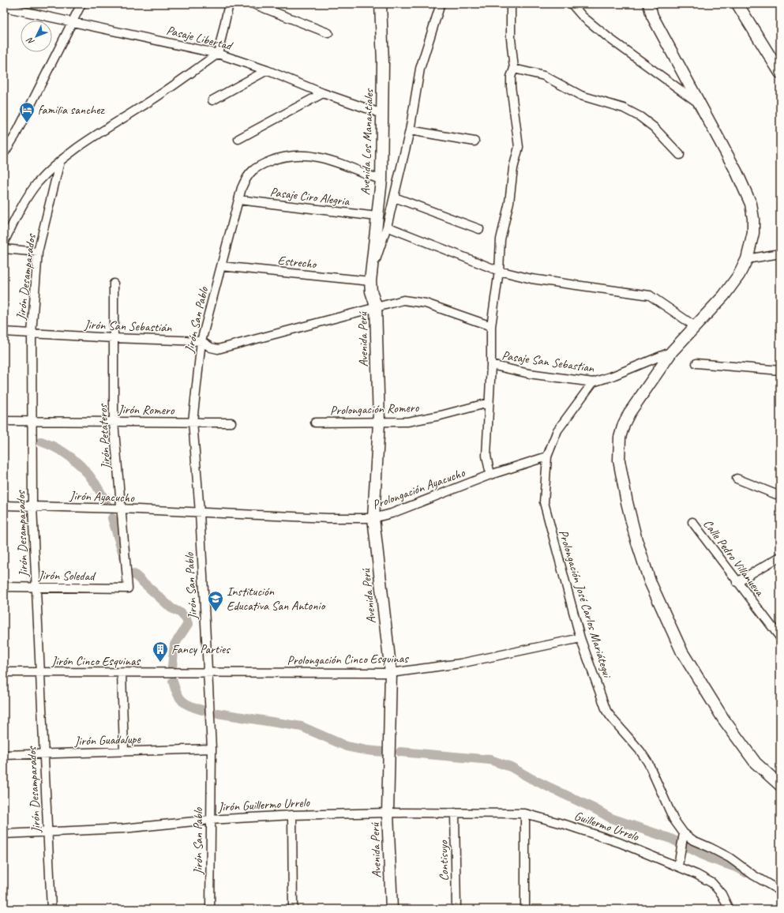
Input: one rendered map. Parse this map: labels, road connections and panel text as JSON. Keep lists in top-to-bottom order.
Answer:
{
  "streets": {
    "street": [
      "Pasaje Libertad",
      "Avenida Los Manantiales",
      "Pasaje Ciro Alegria",
      "Estrecho",
      "Jirón Desamparados",
      "Jirón San Pablo",
      "Jirón San Sebastián",
      "Avenida Perú",
      "Pasaje San Sebastian",
      "Prolongación Romero",
      "Jirón Romero",
      "Jirón Petateros",
      "Prolongación Ayacucho",
      "Jirón Ayacucho",
      "Calle Pedro Villanueva",
      "Jirón Soledad",
      "Prolongación José Carlos Mariátegui",
      "Prolongación Cinco Esquinas",
      "Jirón Cinco Esquinas",
      "Jirón Guadalupe",
      "Jirón Guillermo Urrelo",
      "Guillermo Urrelo",
      "Contisuyo"
    ]
  },
  "crossings": [
    ["Pasaje Libertad", "Avenida Los Manantiales"],
    ["Avenida Los Manantiales", "Pasaje Ciro Alegria"],
    ["Avenida Los Manantiales", "Estrecho"],
    ["Avenida Los Manantiales", "Jirón San Pablo"],
    ["Avenida Los Manantiales", "Avenida Perú"],
    ["Pasaje Ciro Alegria", "Jirón San Pablo"],
    ["Estrecho", "Jirón San Pablo"],
    ["Estrecho", "Avenida Perú"],
    ["Jirón Desamparados", "Jirón San Sebastián"],
    ["Jirón Desamparados", "Jirón Romero"],
    ["Jirón Desamparados", "Jirón Ayacucho"],
    ["Jirón Desamparados", "Jirón Soledad"],
    ["Jirón Desamparados", "Jirón Cinco Esquinas"],
    ["Jirón Desamparados", "Jirón Guadalupe"],
    ["Jirón Desamparados", "Jirón Guillermo Urrelo"],
    ["Jirón San Pablo", "Jirón San Sebastián"],
    ["Jirón San Pablo", "Jirón Romero"],
    ["Jirón San Pablo", "Prolongación Ayacucho"],
    ["Jirón San Pablo", "Jirón Ayacucho"],
    ["Jirón San Pablo", "Prolongación Cinco Esquinas"],
    ["Jirón San Pablo", "Jirón Cinco Esquinas"],
    ["Jirón San Pablo", "Jirón Guadalupe"],
    ["Jirón San Pablo", "Jirón Guillermo Urrelo"],
    ["Jirón San Sebastián", "Avenida Perú"],
    ["Jirón San Sebastián", "Jirón Petateros"],
    ["Avenida Perú", "Prolongación Romero"],
    ["Avenida Perú", "Prolongación Ayacucho"],
    ["Avenida Perú", "Prolongación Cinco Esquinas"],
    ["Avenida Perú", "Jirón Guillermo Urrelo"],
    ["Pasaje San Sebastian", "Prolongación José Carlos Mariátegui"],
    ["Jirón Romero", "Jirón Petateros"],
    ["Jirón Petateros", "Jirón Ayacucho"],
    ["Jirón Petateros", "Jirón Soledad"],
    ["Prolongación Ayacucho", "Jirón Ayacucho"],
    ["Prolongación Ayacucho", "Prolongación José Carlos Mariátegui"],
    ["Prolongación José Carlos Mariátegui", "Prolongación Cinco Esquinas"],
    ["Prolongación Cinco Esquinas", "Jirón Cinco Esquinas"],
    ["Jirón Guillermo Urrelo", "Guillermo Urrelo"],
    ["Jirón Guillermo Urrelo", "Contisuyo"]
  ],
  "places": {
    "hotel": ["familia sanchez"],
    "school or university": ["Institución Educativa San Antonio"],
    "building": ["Fancy Parties"]
  },
  "north": "bottom left"
}
